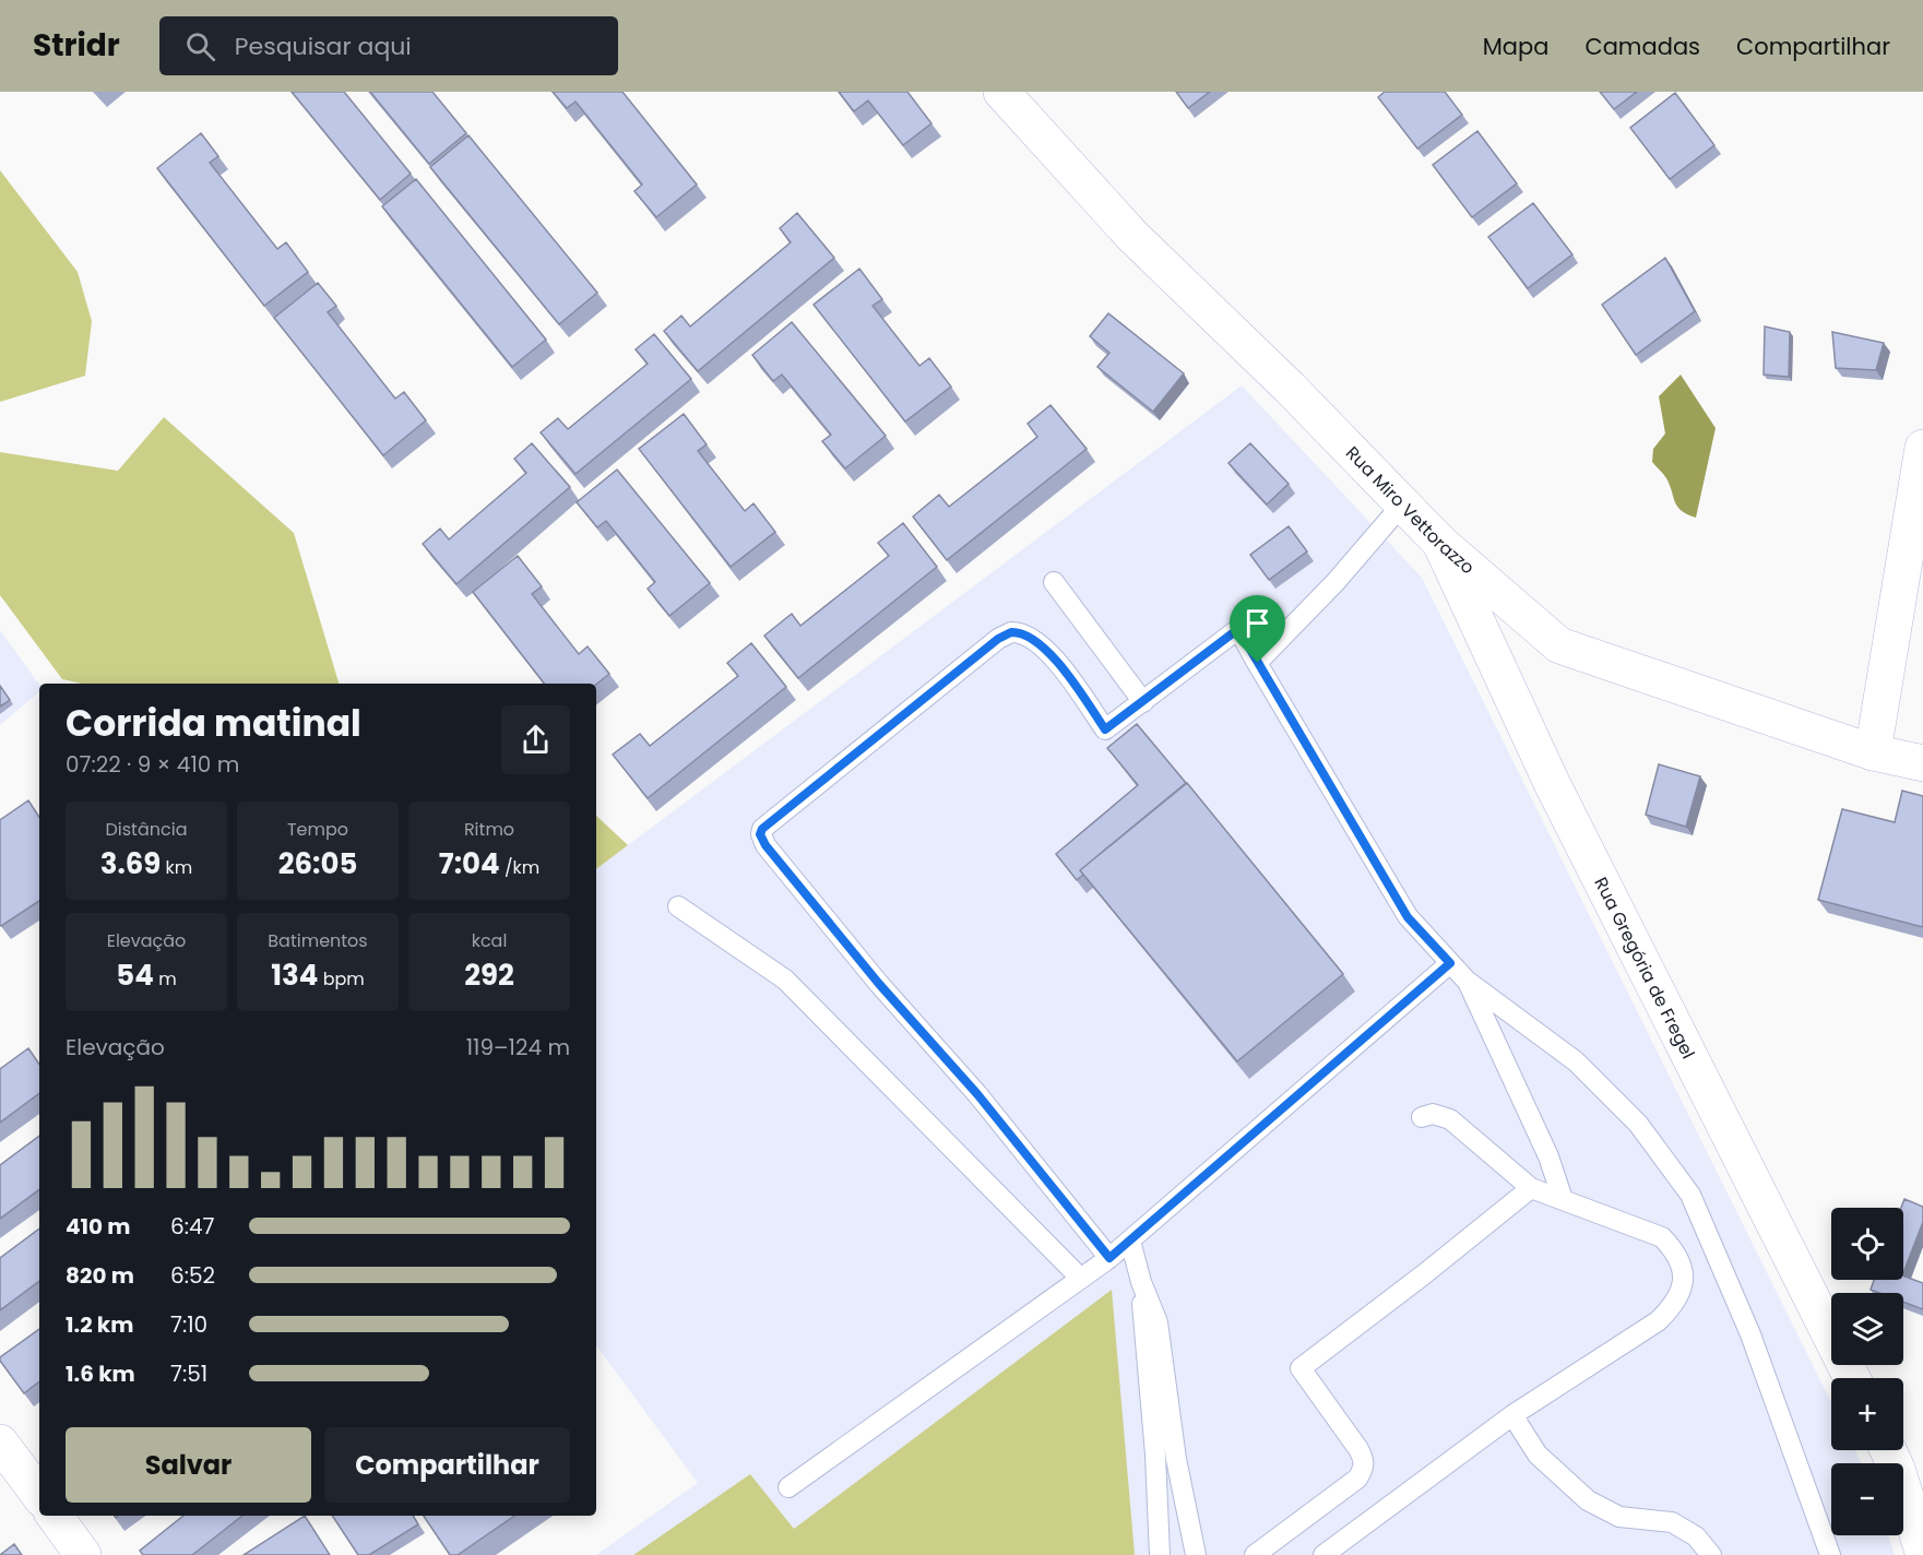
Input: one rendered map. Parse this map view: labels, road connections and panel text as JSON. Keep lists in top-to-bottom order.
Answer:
{
  "streets": {
    "street": ["Rua Miro Vettorazzo", "Rua Gregória de Fregel"]
  },
  "crossings": [
    ["Rua Miro Vettorazzo", "Rua Gregória de Fregel"]
  ],
  "page": {
    "header": "Stridr",
    "search": "Pesquisar aqui",
    "nav": ["Mapa", "Camadas", "Compartilhar"],
    "heading": ["Corrida matinal", "07:22 · 9 × 410 m"],
    "stats": [
      ["Distância", "3.69 km"],
      ["Tempo", "26:05"],
      ["Ritmo", "7:04 /km"],
      ["Elevação", "54 m"],
      ["Batimentos", "134 bpm"],
      ["kcal", "292"]
    ],
    "chart": ["Elevação", "119–124 m"],
    "list": [
      {
        "name": "410 m",
        "note": "6:47"
      },
      {
        "name": "820 m",
        "note": "6:52"
      },
      {
        "name": "1.2 km",
        "note": "7:10"
      },
      {
        "name": "1.6 km",
        "note": "7:51"
      }
    ],
    "map_buttons": ["+", "−"],
    "buttons": ["Salvar", "Compartilhar"]
  }
}
